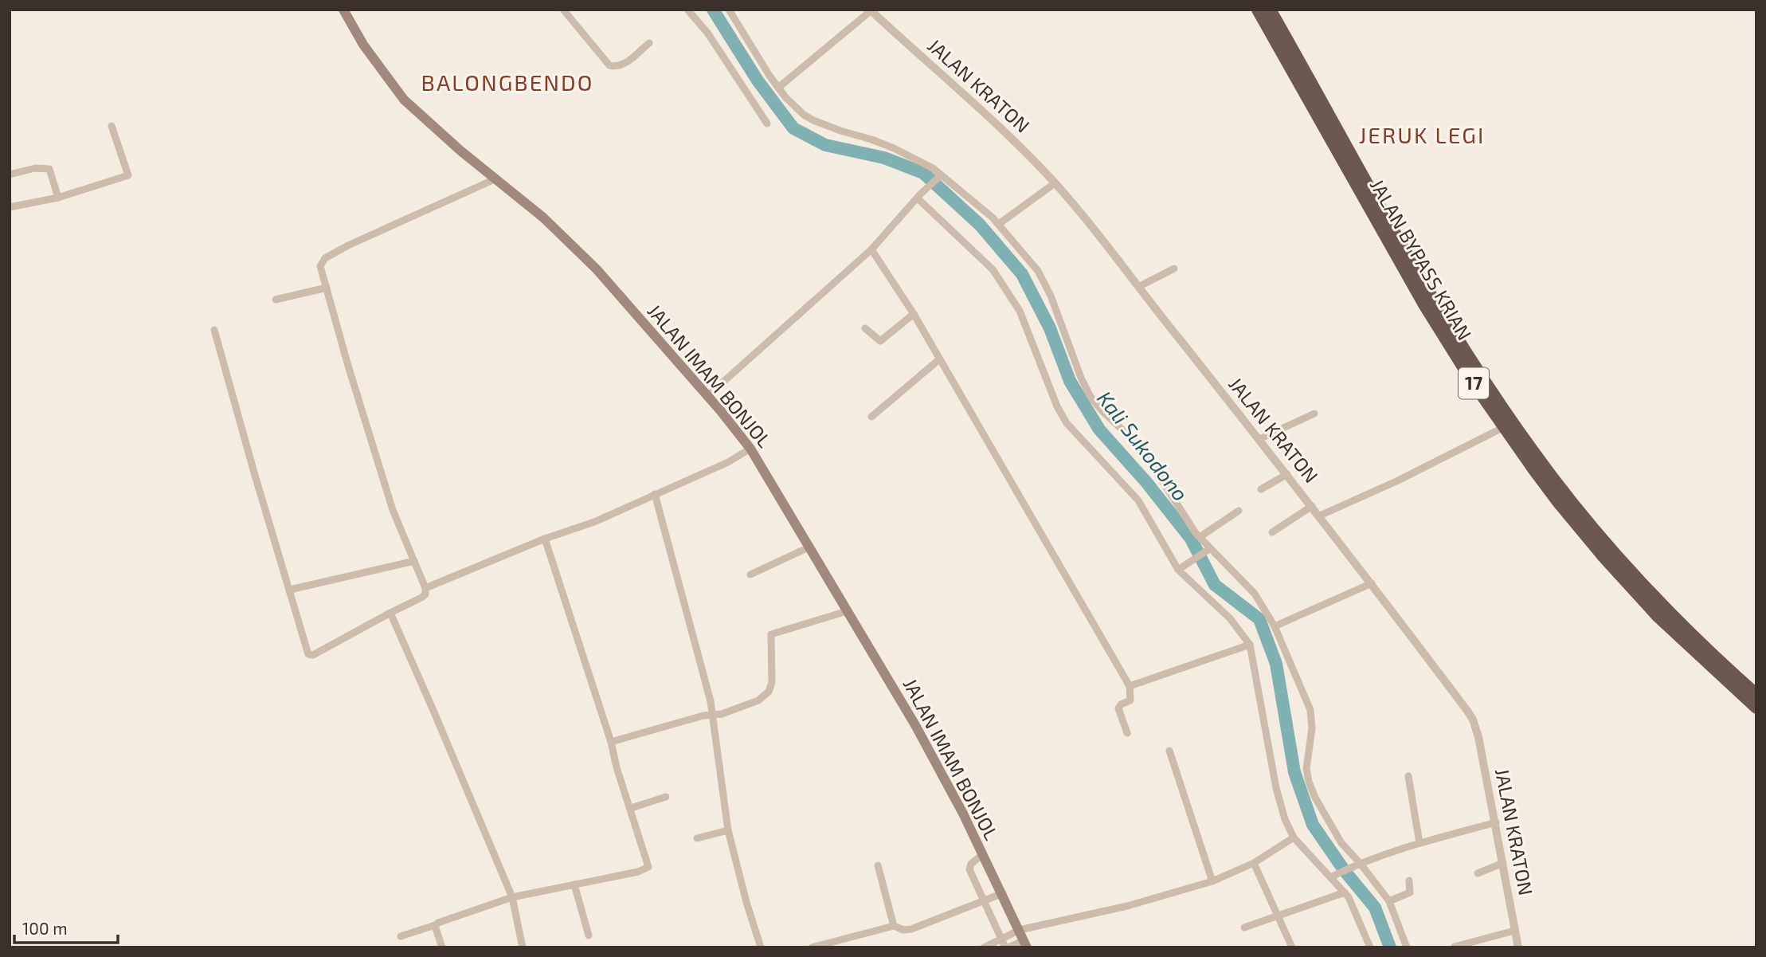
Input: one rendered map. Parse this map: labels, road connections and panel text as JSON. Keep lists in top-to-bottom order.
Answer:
{
  "streets": {
    "highway": ["JALAN BYPASS KRIAN", "17"],
    "main road": ["JALAN IMAM BONJOL"],
    "street": ["JALAN KRATON"]
  },
  "districts": ["BALONGBENDO", "JERUK LEGI"],
  "water": ["Kali Sukodono"],
  "scale_bar": "100 m"
}
